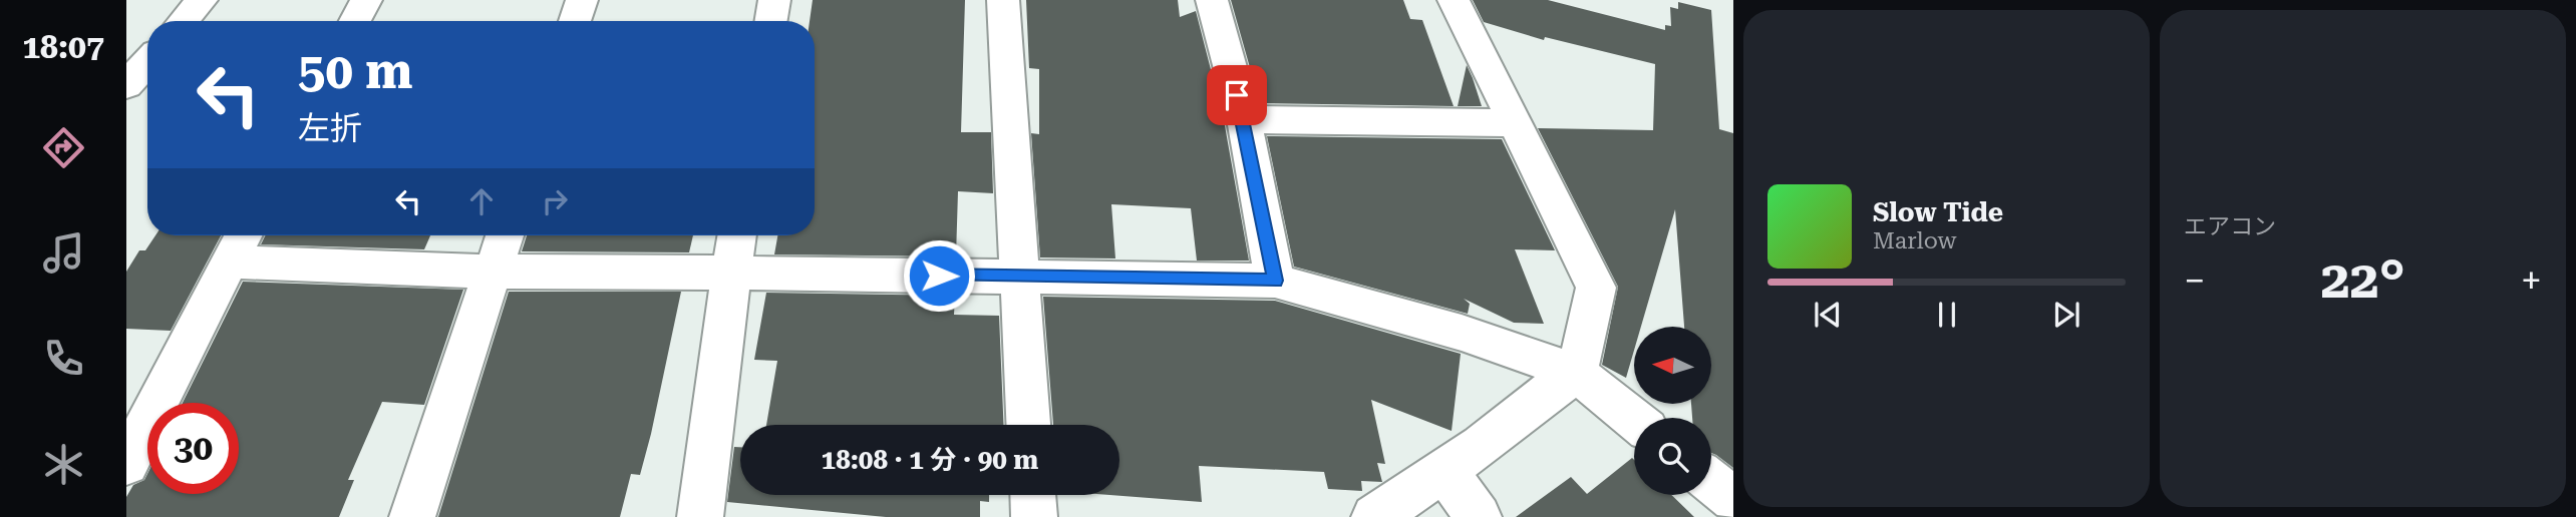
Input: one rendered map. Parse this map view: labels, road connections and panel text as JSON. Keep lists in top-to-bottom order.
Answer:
{
  "north": "left",
  "page": {
    "tabs": "18:07",
    "tile": "エアコン",
    "turn": ["50 m", "左折"],
    "song": ["Slow Tide", "Marlow"],
    "heat": ["−", "22°", "+"],
    "limit": "30",
    "trip": "18:08 · 1 分 · 90 m"
  }
}
